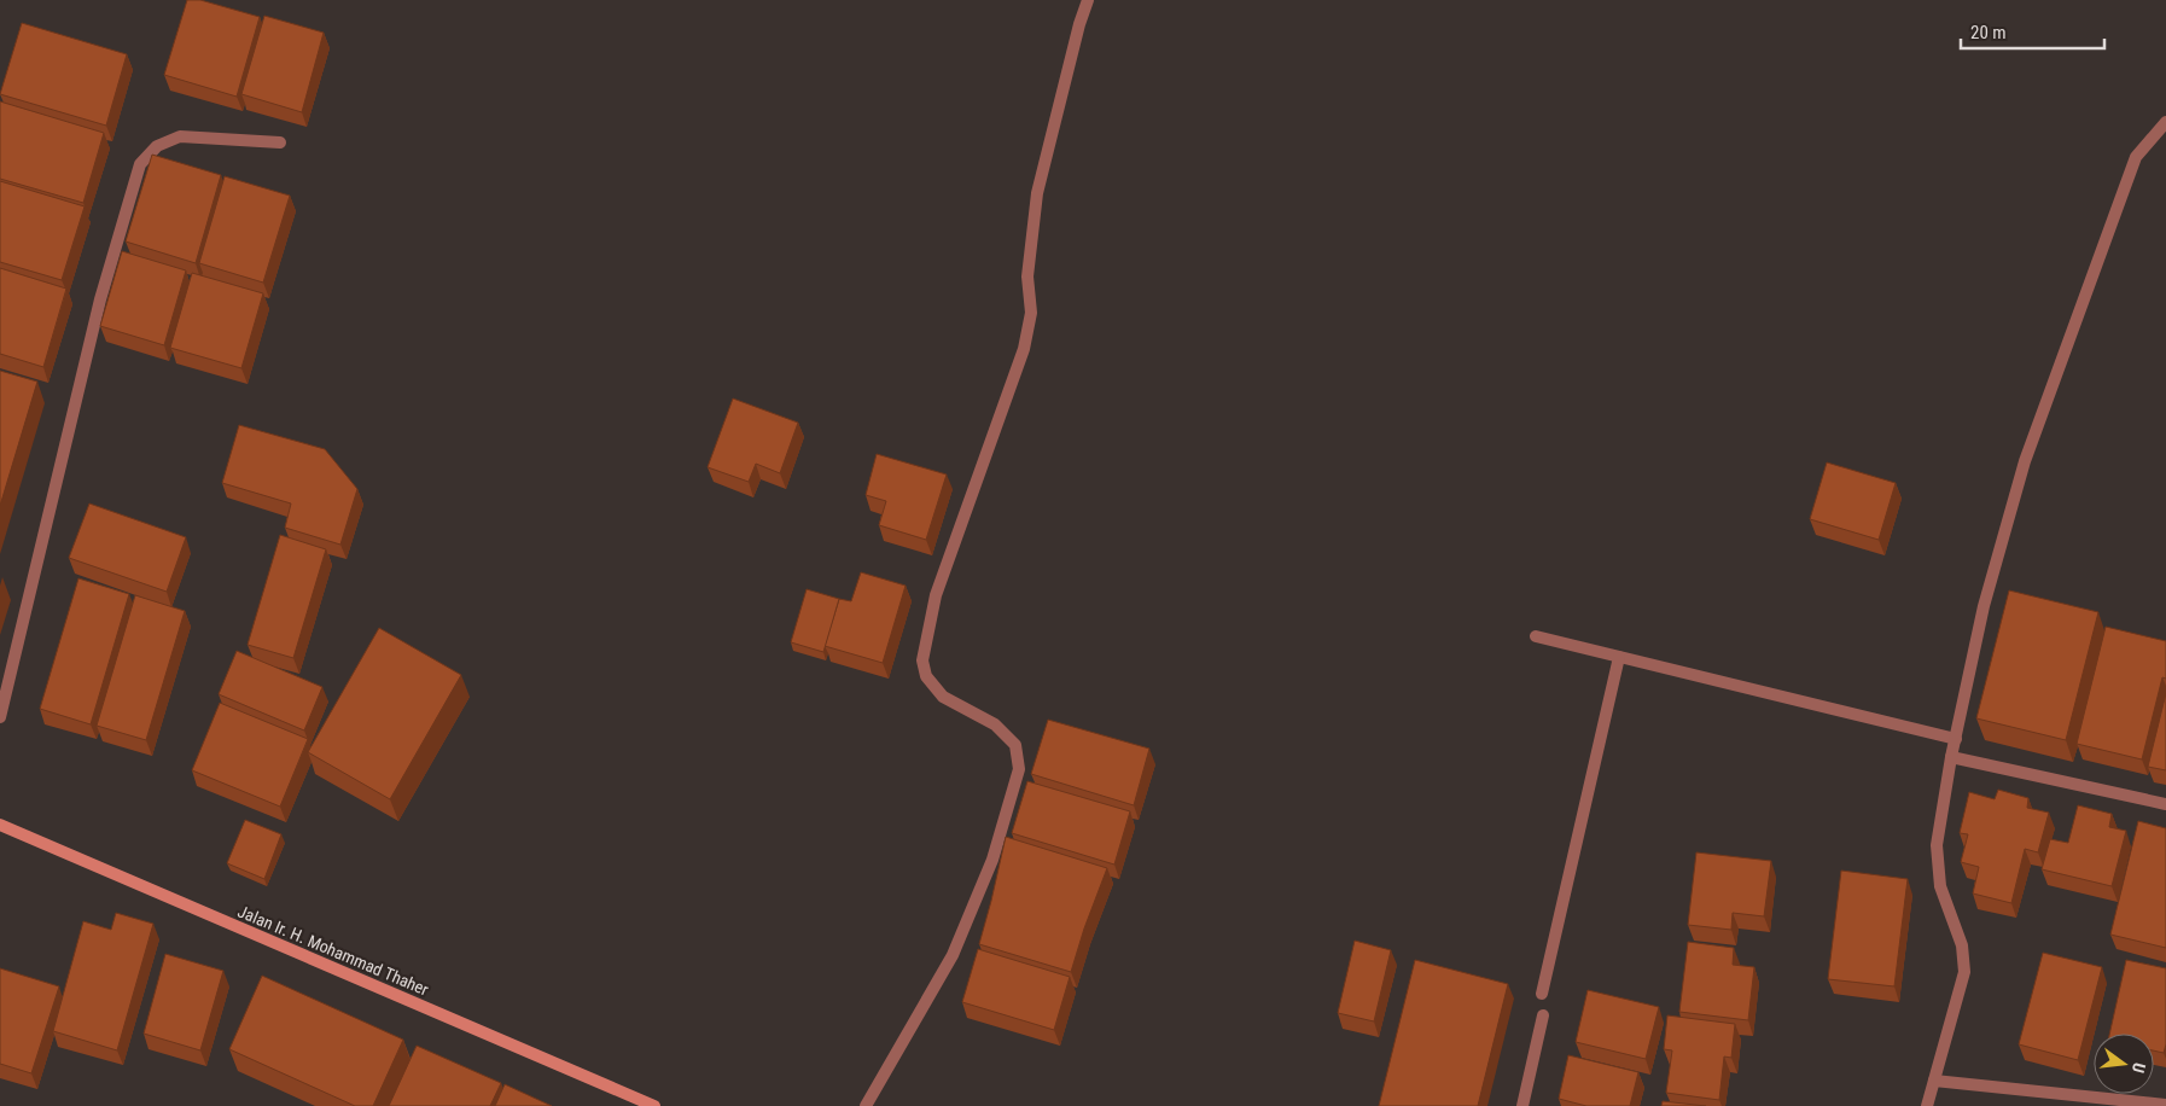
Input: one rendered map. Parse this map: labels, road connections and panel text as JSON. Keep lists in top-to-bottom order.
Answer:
{
  "streets": {
    "main road": ["Jalan Ir. H. Mohammad Thaher"]
  },
  "scale_bar": "20 m",
  "north": "right"
}
